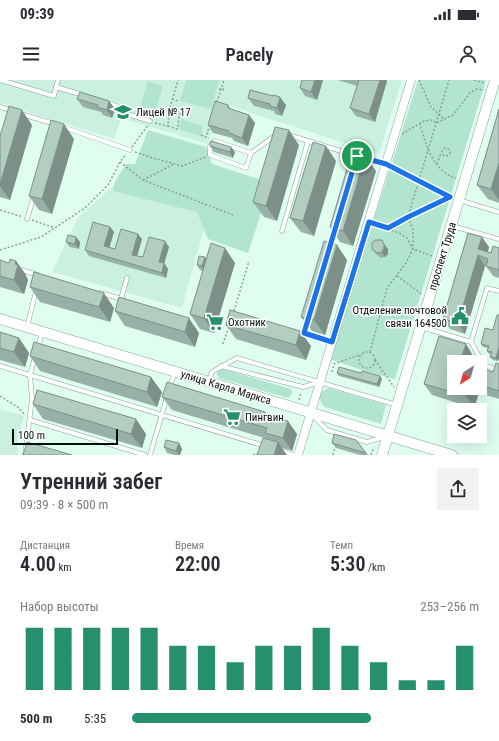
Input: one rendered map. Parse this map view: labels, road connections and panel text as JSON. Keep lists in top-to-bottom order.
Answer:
{
  "streets": {
    "street": ["проспект Труда", "улица Карла Маркса"]
  },
  "crossings": [
    ["проспект Труда", "улица Карла Маркса"]
  ],
  "places": {
    "school or university": ["Лицей № 17"],
    "public building": ["Отделение почтовой связи 164500"],
    "supermarket": ["Охотник", "Пингвин"]
  },
  "scale_bar": "100 m",
  "north": "bottom left",
  "page": {
    "status": "09:39",
    "header": "Pacely",
    "scale": "100 m",
    "heading": ["Утренний забег", "09:39 · 8 × 500 m"],
    "stats": [
      ["Дистанция", "4.00 km"],
      ["Время", "22:00"],
      ["Темп", "5:30 /km"]
    ],
    "chart": ["Набор высоты", "253–256 m"],
    "list": [
      {
        "name": "500 m",
        "note": "5:35"
      }
    ]
  }
}
